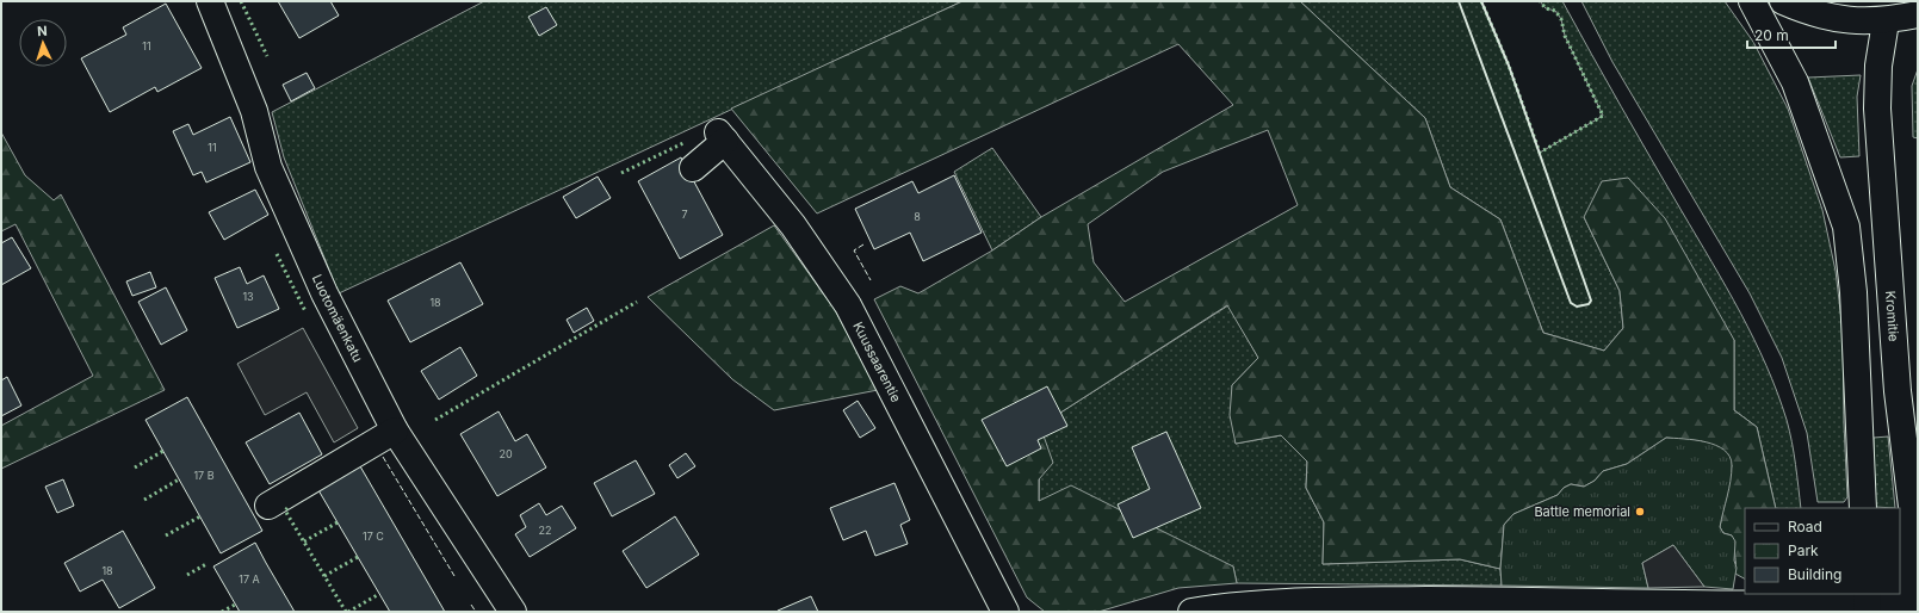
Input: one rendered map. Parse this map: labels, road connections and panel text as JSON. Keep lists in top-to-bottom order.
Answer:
{
  "streets": {
    "main road": ["Kromitie", "Luotomäenkatu", "Kuussaarentie"]
  },
  "places": ["Battle memorial"],
  "house_numbers": [
    "11",
    "11",
    "7",
    "8",
    "13",
    "18",
    "20",
    "17 B",
    "22",
    "17 C",
    "18",
    "17 A"
  ],
  "legend": ["Road", "Park", "Building"],
  "scale_bar": "20 m",
  "north": "top"
}
